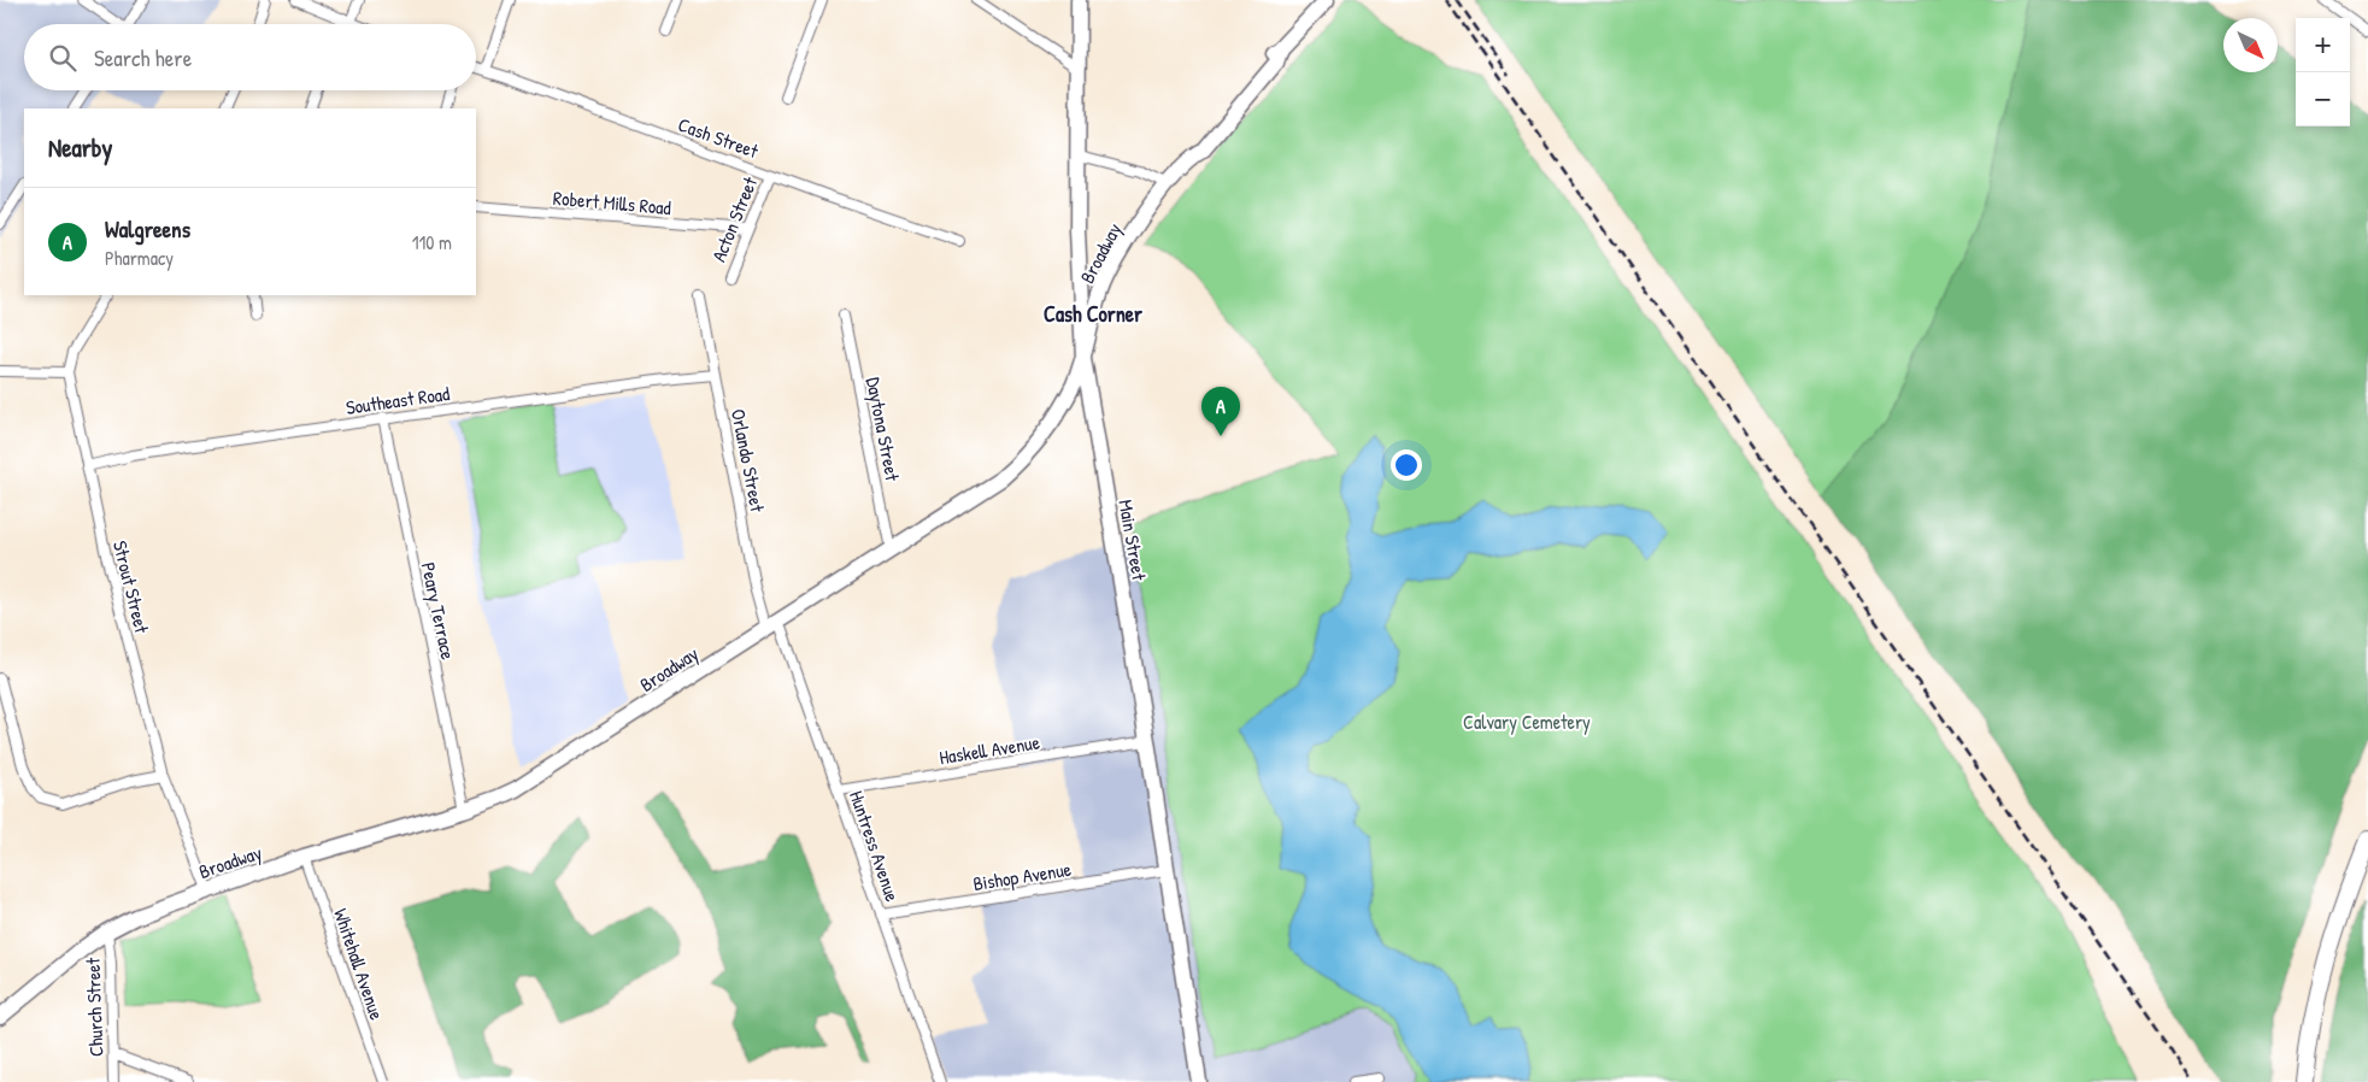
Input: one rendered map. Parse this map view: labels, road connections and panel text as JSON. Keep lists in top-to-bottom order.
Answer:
{
  "streets": {
    "main road": ["Broadway", "Main Street"],
    "street": [
      "Cash Street",
      "Robert Mills Road",
      "Acton Street",
      "Southeast Road",
      "Daytona Street",
      "Orlando Street",
      "Strout Street",
      "Peary Terrace",
      "Haskell Avenue",
      "Huntress Avenue",
      "Bishop Avenue",
      "Whitehall Avenue",
      "Church Street"
    ]
  },
  "crossings": [
    ["Cash Street", "Acton Street"],
    ["Robert Mills Road", "Acton Street"],
    ["Broadway", "Daytona Street"],
    ["Broadway", "Orlando Street"],
    ["Broadway", "Main Street"],
    ["Broadway", "Strout Street"],
    ["Broadway", "Peary Terrace"],
    ["Broadway", "Huntress Avenue"],
    ["Broadway", "Whitehall Avenue"],
    ["Broadway", "Church Street"],
    ["Southeast Road", "Orlando Street"],
    ["Southeast Road", "Strout Street"],
    ["Southeast Road", "Peary Terrace"],
    ["Orlando Street", "Huntress Avenue"],
    ["Main Street", "Haskell Avenue"],
    ["Main Street", "Bishop Avenue"],
    ["Haskell Avenue", "Huntress Avenue"],
    ["Huntress Avenue", "Bishop Avenue"]
  ],
  "districts": ["Cash Corner"],
  "parks": ["Calvary Cemetery"],
  "north": "bottom right",
  "page": {
    "map_buttons": ["+", "−"],
    "search": "Search here",
    "heading": "Nearby",
    "list": [
      {
        "mark": "A",
        "name": "Walgreens",
        "note": "Pharmacy",
        "value": "110 m"
      }
    ],
    "pins": "A"
  }
}
